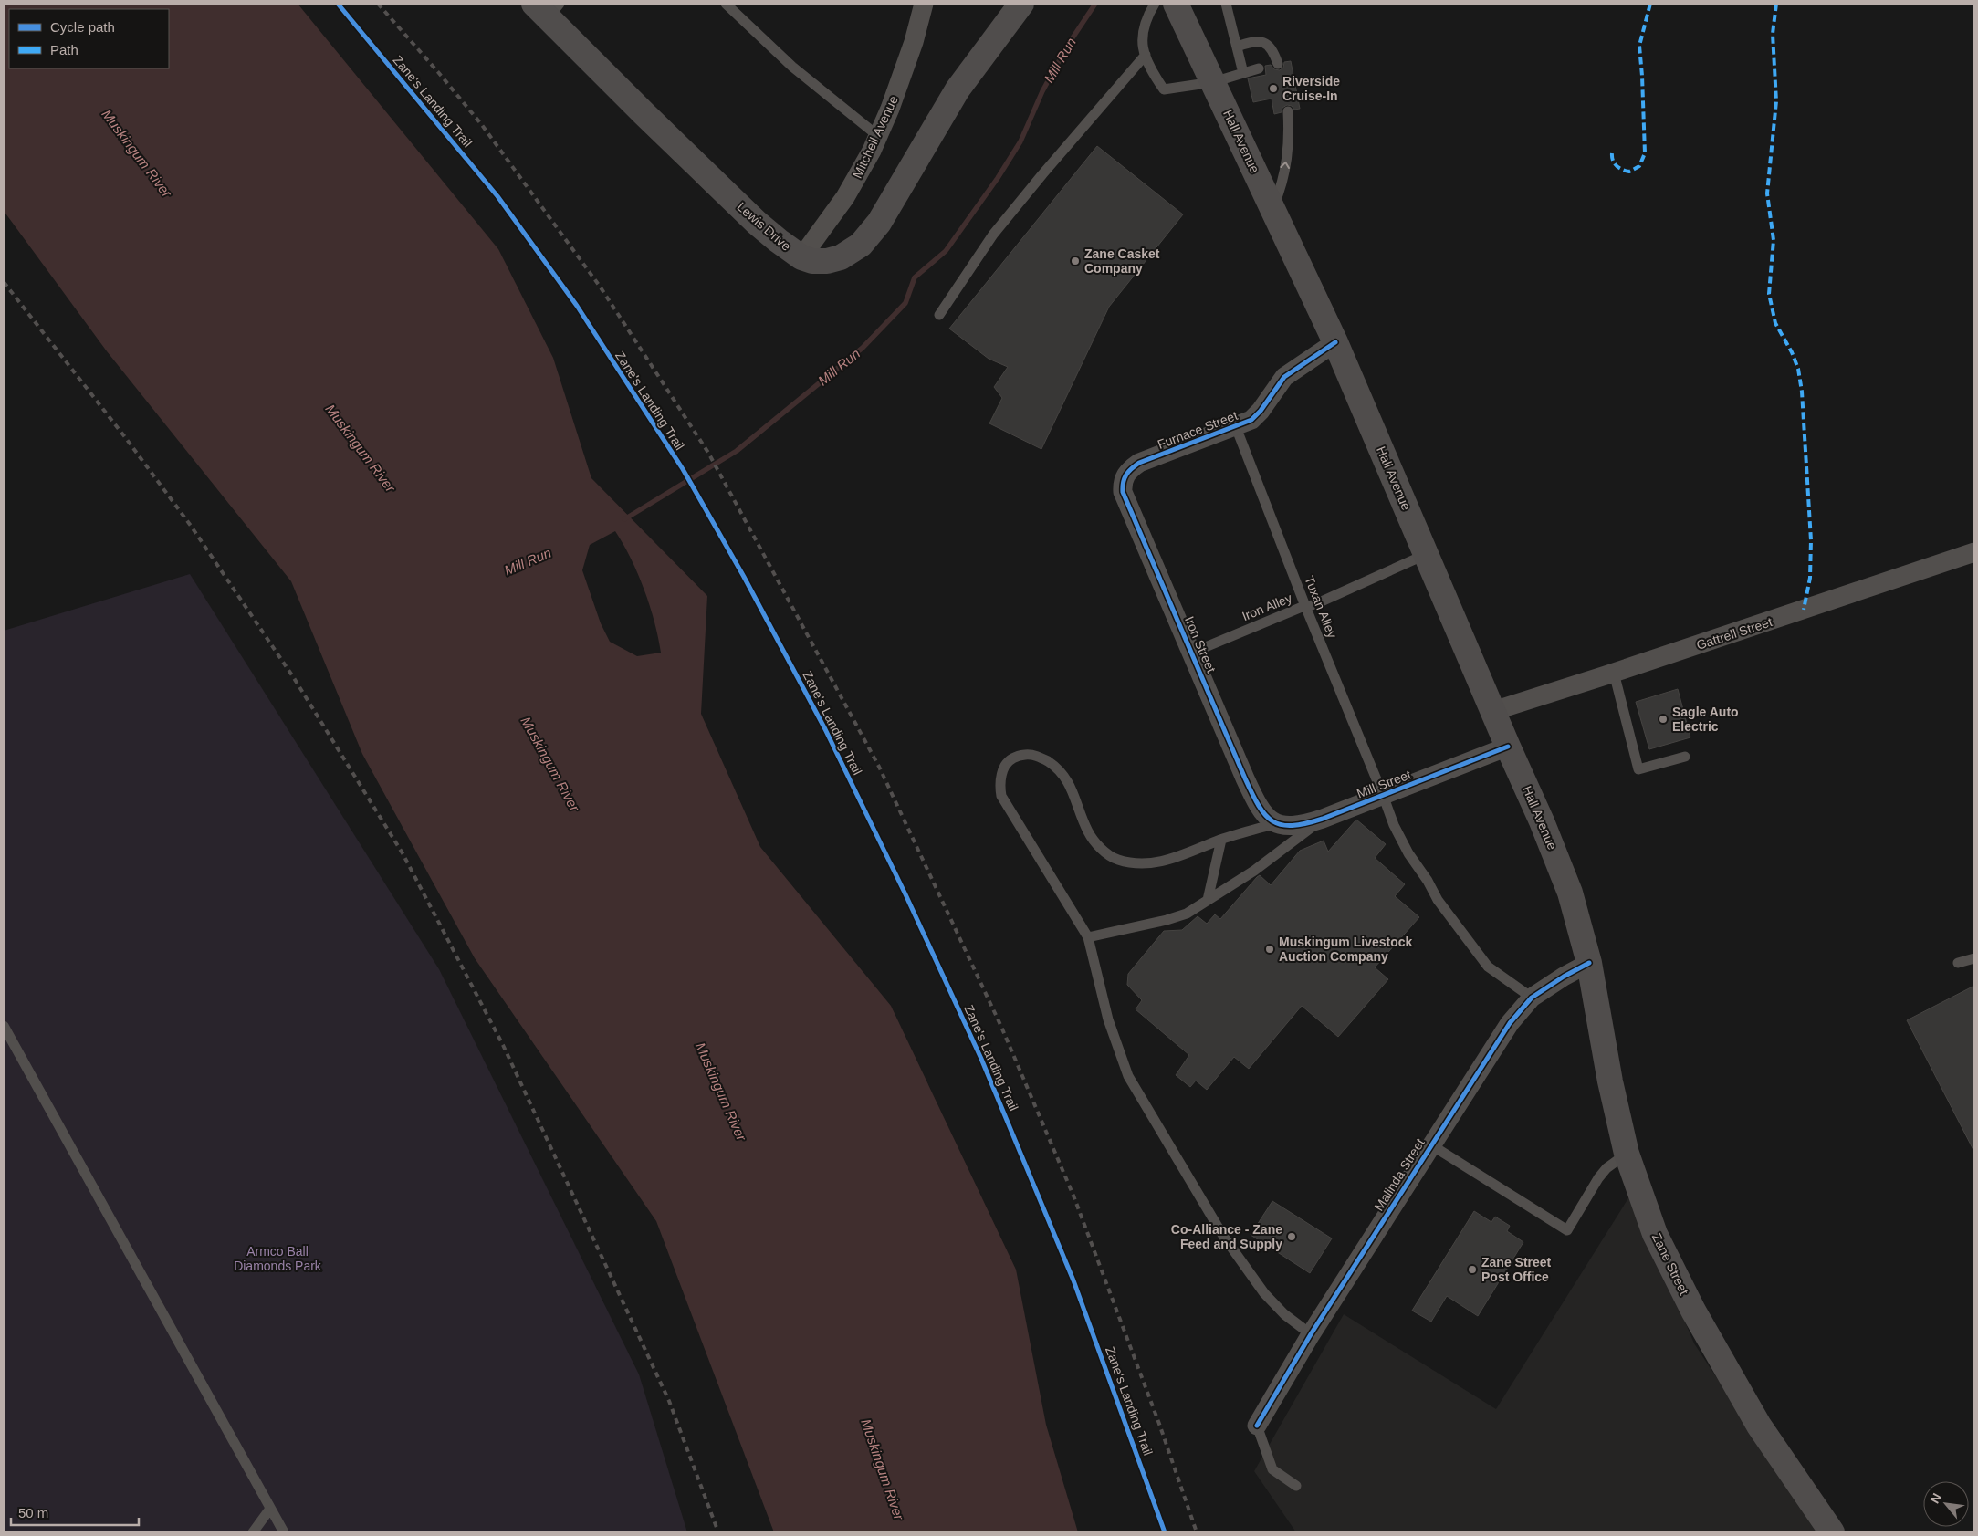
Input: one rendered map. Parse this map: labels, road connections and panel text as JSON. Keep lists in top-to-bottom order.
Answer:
{
  "streets": {
    "main road": ["Hall Avenue", "Lewis Drive", "Zane Street"],
    "street": [
      "Mitchell Avenue",
      "Furnace Street",
      "Gattrell Street",
      "Iron Street",
      "Mill Street",
      "Malinda Street"
    ],
    "lane": ["Iron Alley", "Tuxan Alley"],
    "cycle path": ["Zane's Landing Trail"]
  },
  "crossings": [
    ["Mitchell Avenue", "Lewis Drive"],
    ["Hall Avenue", "Furnace Street"],
    ["Hall Avenue", "Iron Alley"],
    ["Hall Avenue", "Gattrell Street"],
    ["Hall Avenue", "Mill Street"],
    ["Hall Avenue", "Malinda Street"],
    ["Hall Avenue", "Zane Street"],
    ["Furnace Street", "Tuxan Alley"],
    ["Furnace Street", "Iron Street"],
    ["Iron Alley", "Tuxan Alley"],
    ["Iron Alley", "Iron Street"],
    ["Tuxan Alley", "Mill Street"],
    ["Tuxan Alley", "Malinda Street"],
    ["Iron Street", "Mill Street"],
    ["Malinda Street", "Zane Street"]
  ],
  "water": ["Mill Run", "Muskingum River"],
  "parks": ["Armco Ball Diamonds Park"],
  "places": [
    "Riverside Cruise-In",
    "Zane Casket Company",
    "Sagle Auto Electric",
    "Muskingum Livestock Auction Company",
    "Co-Alliance - Zane Feed and Supply",
    "Zane Street Post Office"
  ],
  "legend": ["Cycle path", "Path"],
  "scale_bar": "50 m",
  "north": "top left"
}
